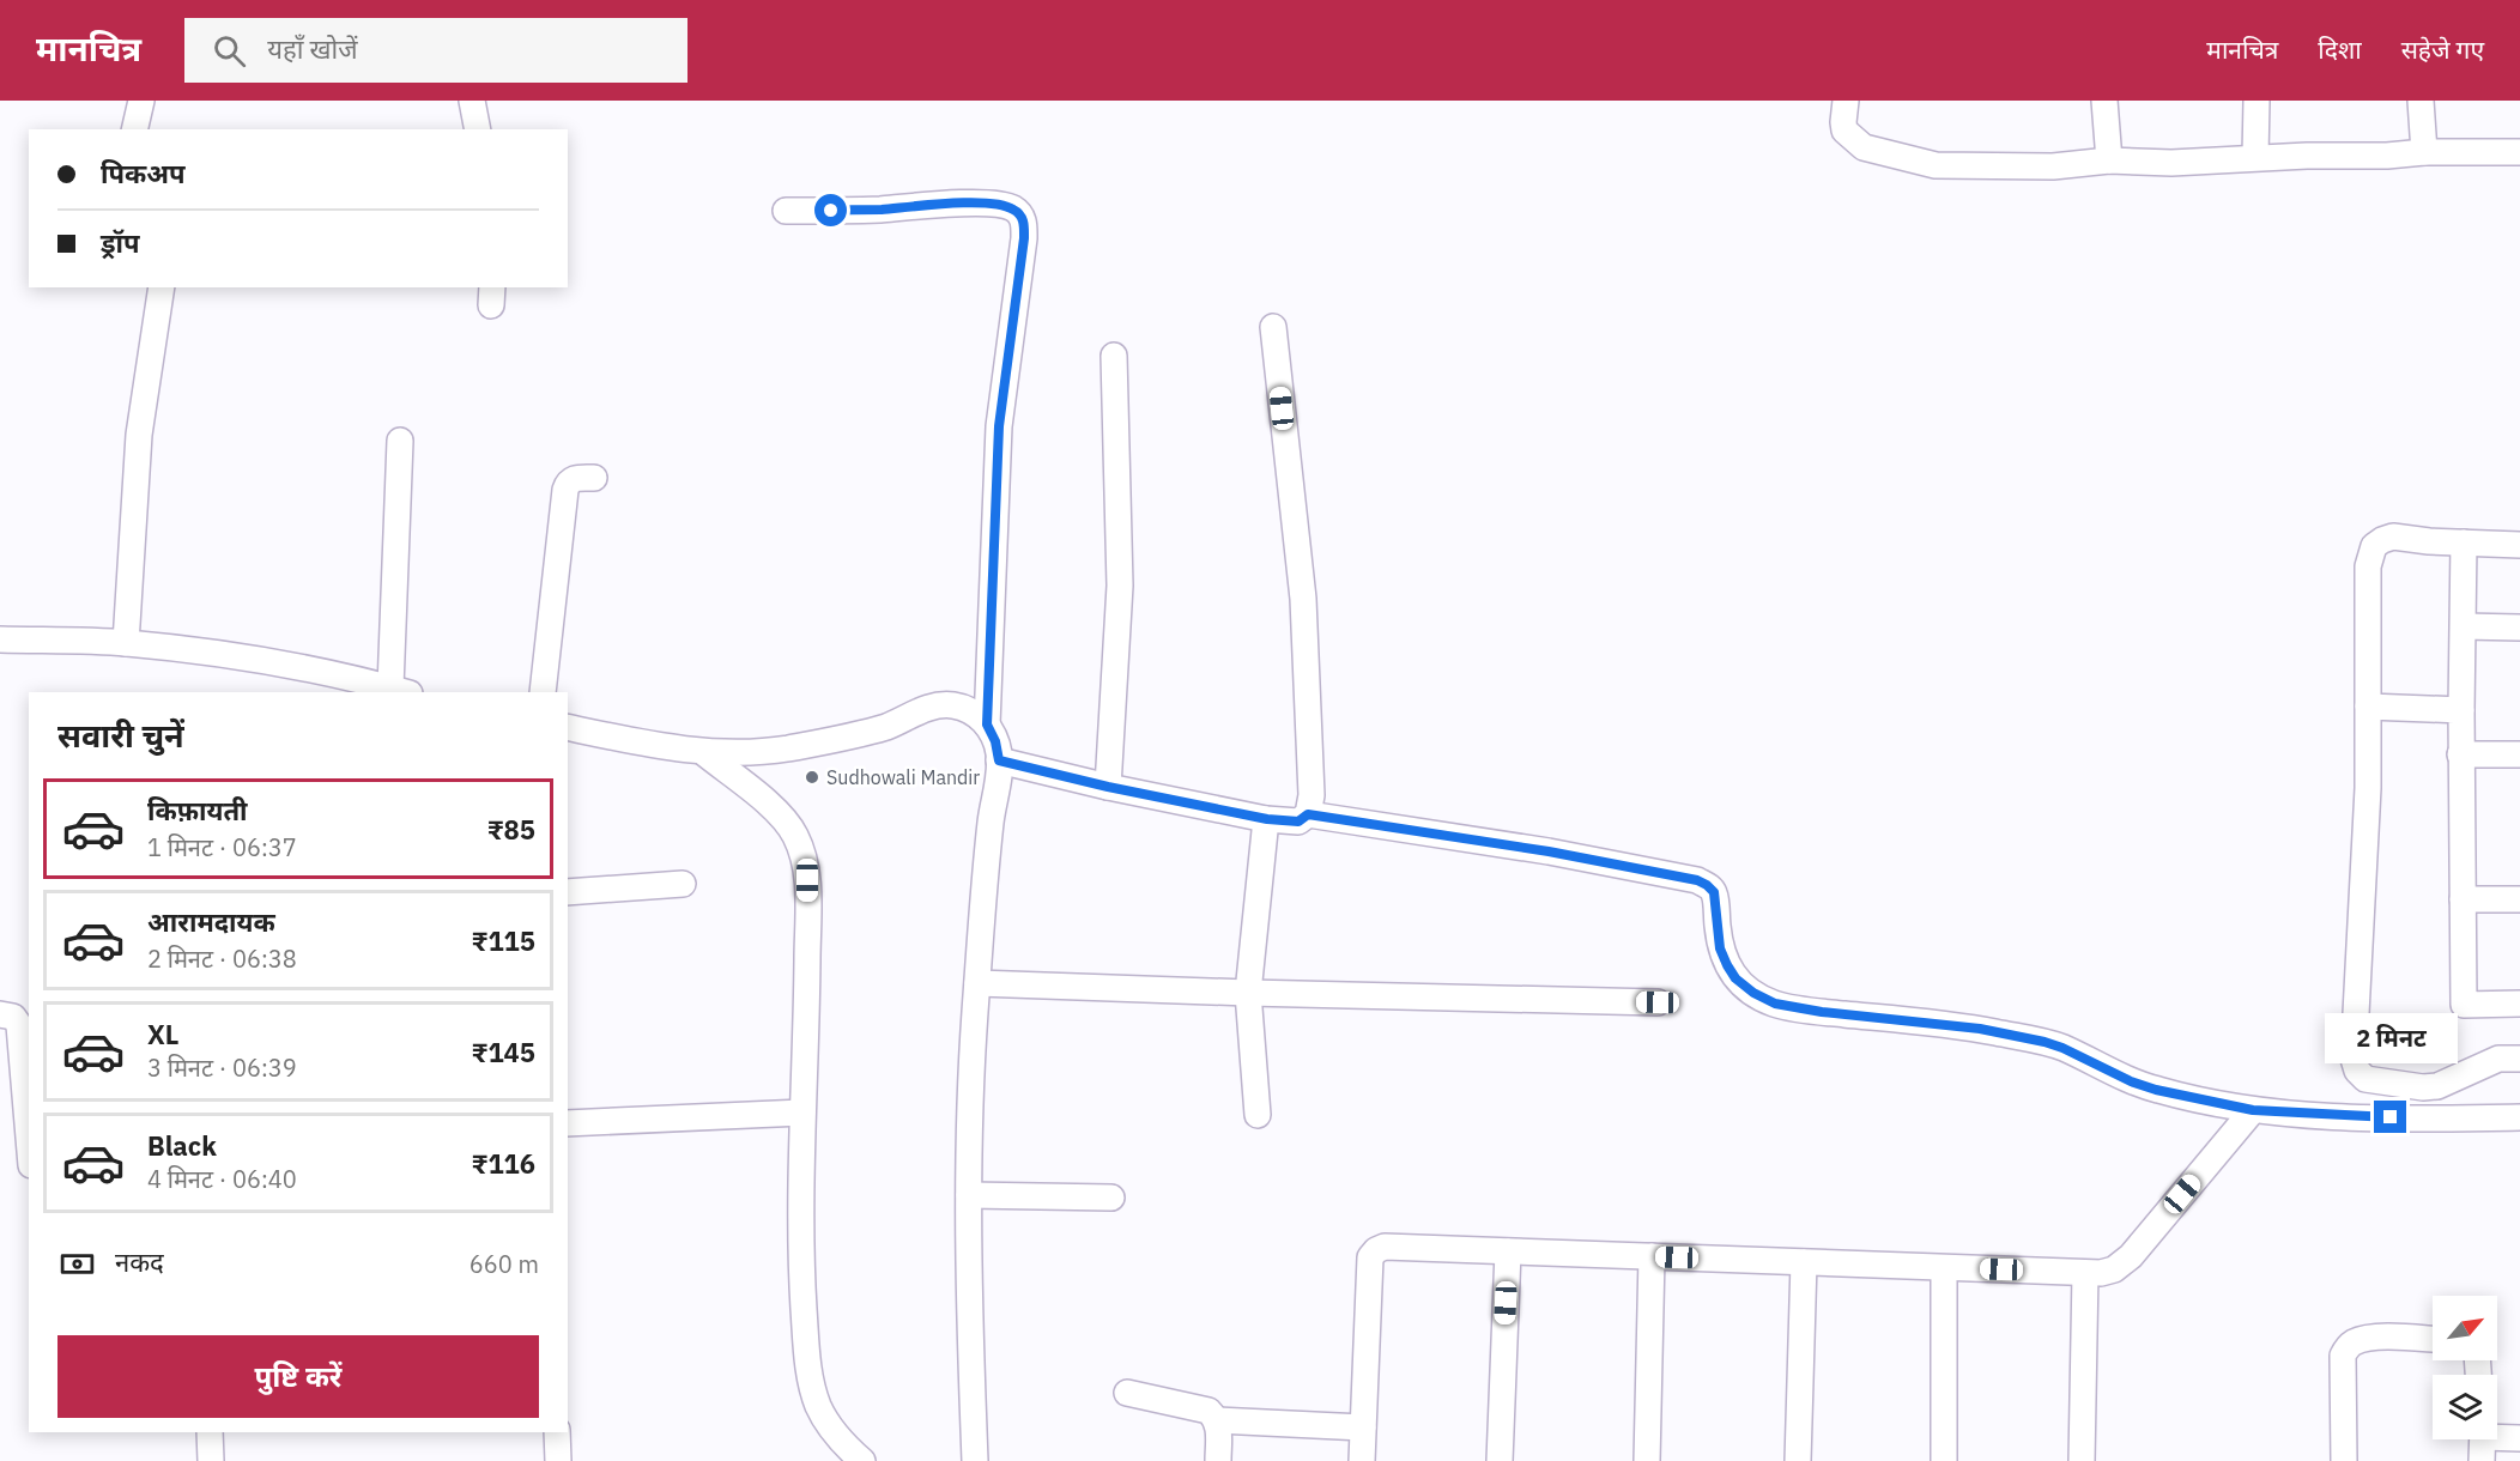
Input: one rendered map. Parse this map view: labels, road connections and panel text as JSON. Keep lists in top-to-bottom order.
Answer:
{
  "places": ["Sudhowali Mandir"],
  "north": "top right",
  "page": {
    "header": "मानचित्र",
    "search": "यहाँ खोजें",
    "nav": ["मानचित्र", "दिशा", "सहेजे गए"],
    "banner": ["पिकअप", "ड्रॉप"],
    "heading": "सवारी चुनें",
    "list": [
      {
        "name": "किफ़ायती",
        "note": "1 मिनट · 06:37",
        "value": "₹85"
      },
      {
        "name": "आरामदायक",
        "note": "2 मिनट · 06:38",
        "value": "₹115"
      },
      {
        "name": "XL",
        "note": "3 मिनट · 06:39",
        "value": "₹145"
      },
      {
        "name": "Black",
        "note": "4 मिनट · 06:40",
        "value": "₹116"
      }
    ],
    "bubble": "2 मिनट",
    "pay": ["नकद", "660 m"],
    "buttons": "पुष्टि करें"
  }
}
